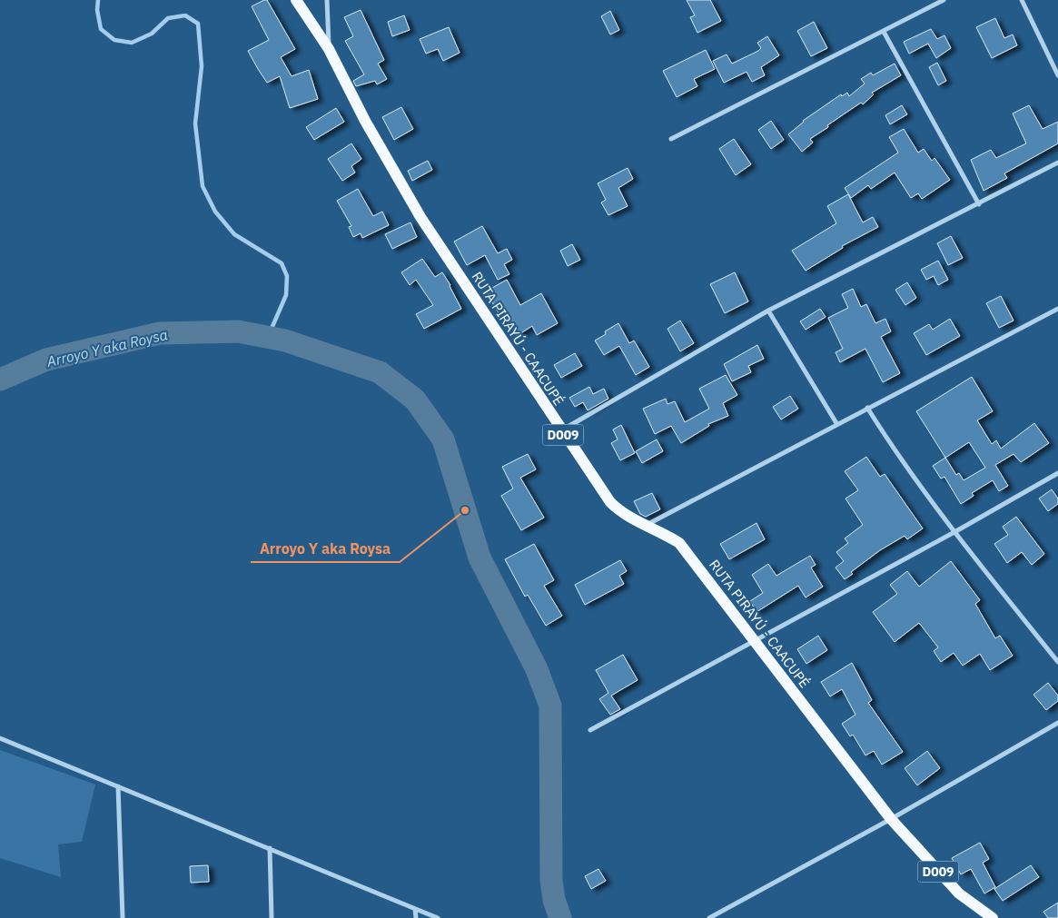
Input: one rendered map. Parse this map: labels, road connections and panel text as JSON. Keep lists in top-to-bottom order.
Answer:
{
  "streets": {
    "main road": ["RUTA PIRAYÚ - CAACUPÉ", "D009"]
  },
  "water": ["Arroyo Y aka Roysa"],
  "places": ["Arroyo Y aka Roysa"]
}
